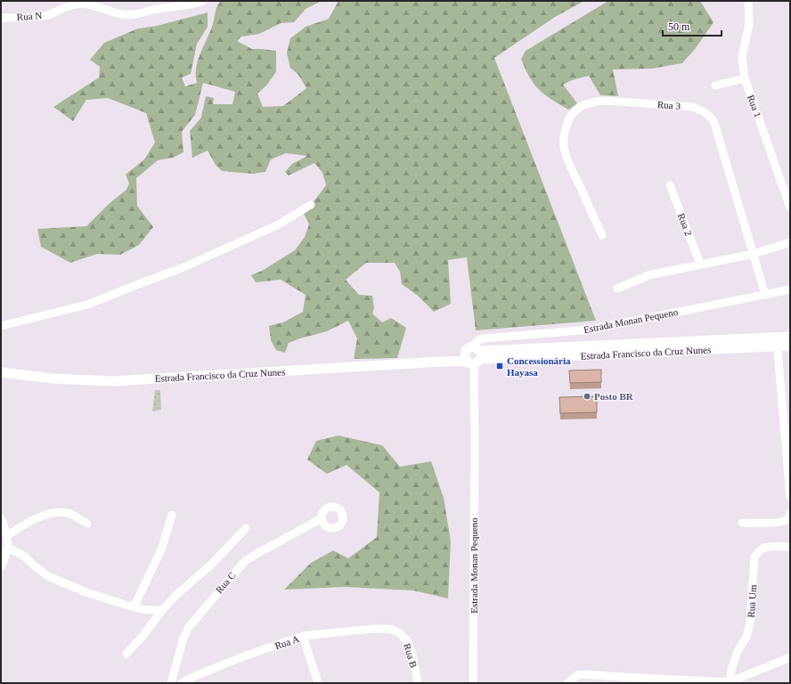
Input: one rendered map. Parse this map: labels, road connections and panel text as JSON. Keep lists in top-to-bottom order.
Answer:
{
  "streets": {
    "main road": ["Estrada Francisco da Cruz Nunes"],
    "street": [
      "Rua N",
      "Rua 3",
      "Rua 1",
      "Rua 2",
      "Estrada Monan Pequeno",
      "Rua C",
      "Rua Um",
      "Rua A",
      "Rua B"
    ]
  },
  "crossings": [
    ["Rua 3", "Estrada Monan Pequeno"],
    ["Estrada Monan Pequeno", "Estrada Francisco da Cruz Nunes"],
    ["Rua A", "Rua B"]
  ],
  "places": {
    "transit": ["Concessionária Hayasa"],
    "other": ["Posto BR"]
  },
  "scale_bar": "50 m"
}
